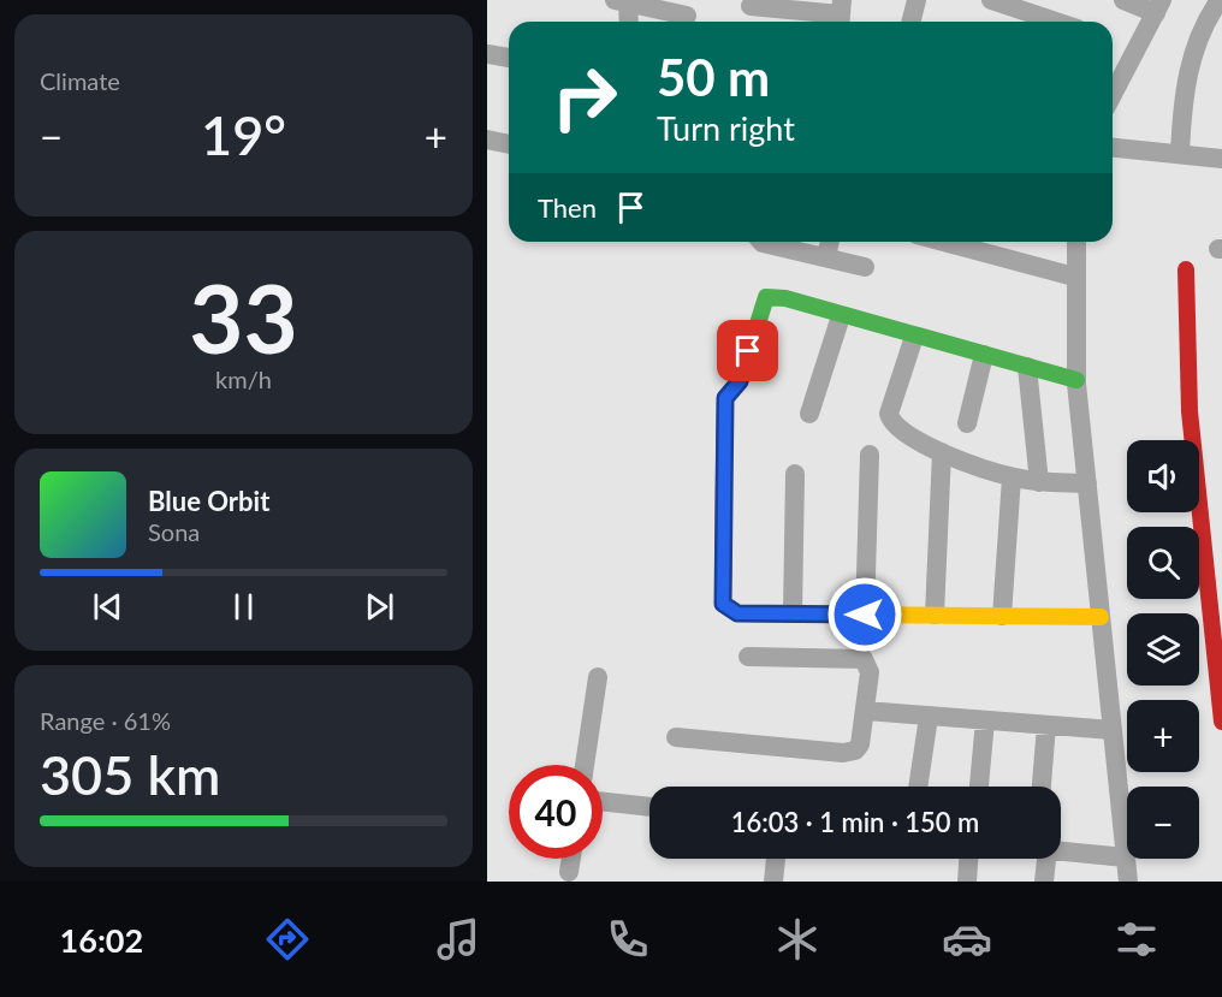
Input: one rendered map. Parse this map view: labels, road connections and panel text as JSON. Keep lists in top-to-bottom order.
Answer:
{
  "page": {
    "tile": [
      "Climate",
      ["33", "km/h"],
      ["Range · 61%", "305 km"]
    ],
    "turn": ["50 m", "Turn right"],
    "heat": ["−", "19°", "+"],
    "then": "Then",
    "map_buttons": ["+", "−"],
    "song": ["Blue Orbit", "Sona"],
    "limit": "40",
    "trip": "16:03 · 1 min · 150 m",
    "tabs": "16:02"
  }
}
